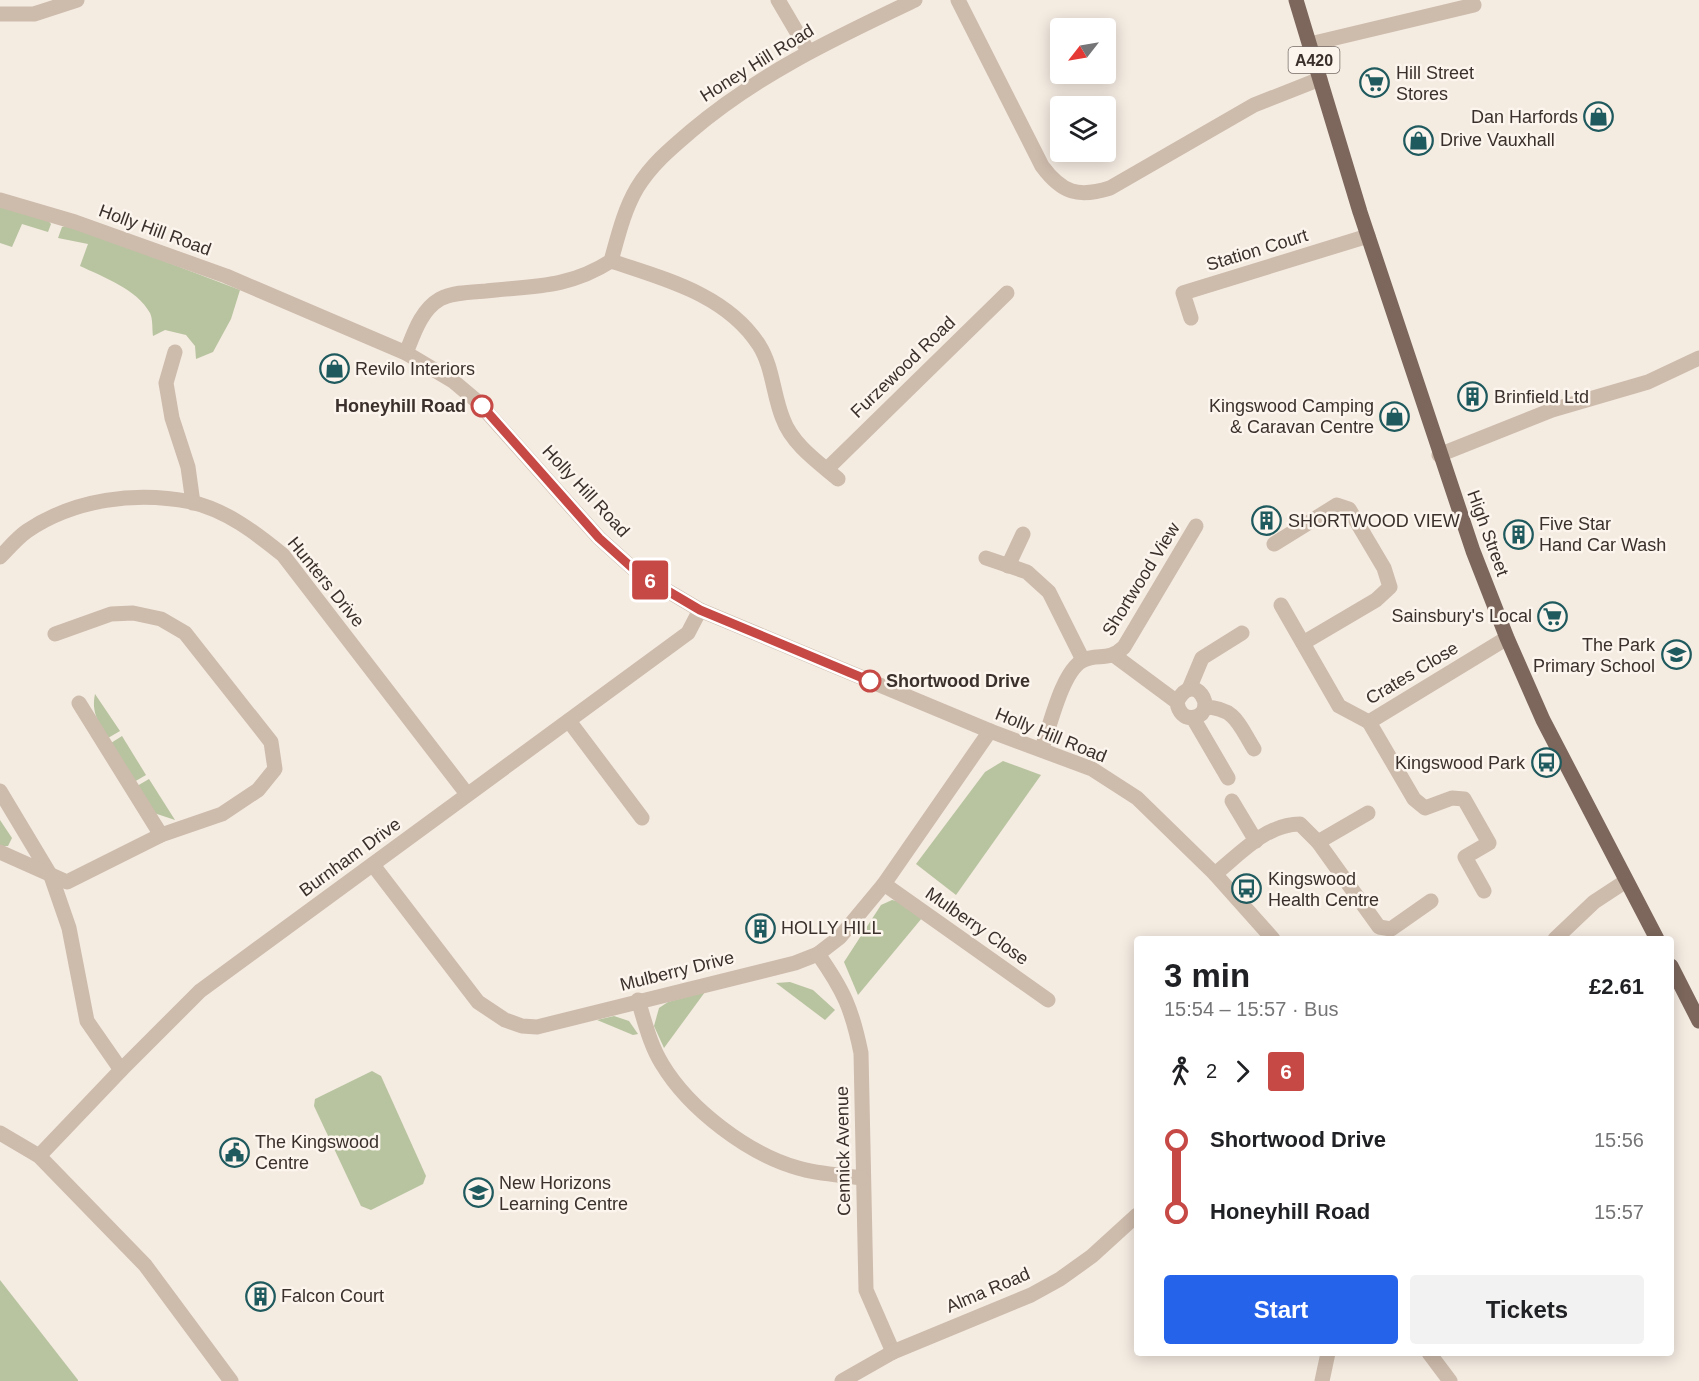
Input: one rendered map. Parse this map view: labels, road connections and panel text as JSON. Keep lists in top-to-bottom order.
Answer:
{
  "streets": {
    "main road": ["A420", "High Street"],
    "street": [
      "Honey Hill Road",
      "Holly Hill Road",
      "Station Court",
      "Furzewood Road",
      "Shortwood View",
      "Hunters Drive",
      "Crates Close",
      "Burnham Drive",
      "Mulberry Close",
      "Mulberry Drive",
      "Cennick Avenue",
      "Alma Road"
    ]
  },
  "crossings": [
    ["A420", "High Street"],
    ["Honey Hill Road", "Furzewood Road"],
    ["Holly Hill Road", "Burnham Drive"],
    ["Holly Hill Road", "Mulberry Drive"],
    ["Station Court", "High Street"],
    ["High Street", "Crates Close"],
    ["Hunters Drive", "Burnham Drive"],
    ["Burnham Drive", "Mulberry Drive"],
    ["Mulberry Close", "Mulberry Drive"],
    ["Mulberry Drive", "Cennick Avenue"],
    ["Cennick Avenue", "Alma Road"]
  ],
  "places": {
    "supermarket": ["Hill Street Stores", "Sainsbury's Local"],
    "shop": [
      "Dan Harfords",
      "Drive Vauxhall",
      "Revilo Interiors",
      "Kingswood Camping & Caravan Centre"
    ],
    "building": [
      "Brinfield Ltd",
      "SHORTWOOD VIEW",
      "Five Star Hand Car Wash",
      "HOLLY HILL",
      "Falcon Court"
    ],
    "other": ["Honeyhill Road", "Shortwood Drive"],
    "school or university": ["The Park Primary School", "New Horizons Learning Centre"],
    "bus stop": ["Kingswood Park", "Kingswood Health Centre"],
    "public building": ["The Kingswood Centre"]
  },
  "lines": ["bus line 6"],
  "north": "bottom left",
  "page": {
    "on_map": "6",
    "heading": ["3 min", "15:54 – 15:57 · Bus", "£2.61"],
    "legs": ["2", "6"],
    "list": [
      {
        "name": "Shortwood Drive",
        "value": "15:56"
      },
      {
        "name": "Honeyhill Road",
        "value": "15:57"
      }
    ],
    "buttons": ["Start", "Tickets"]
  }
}
